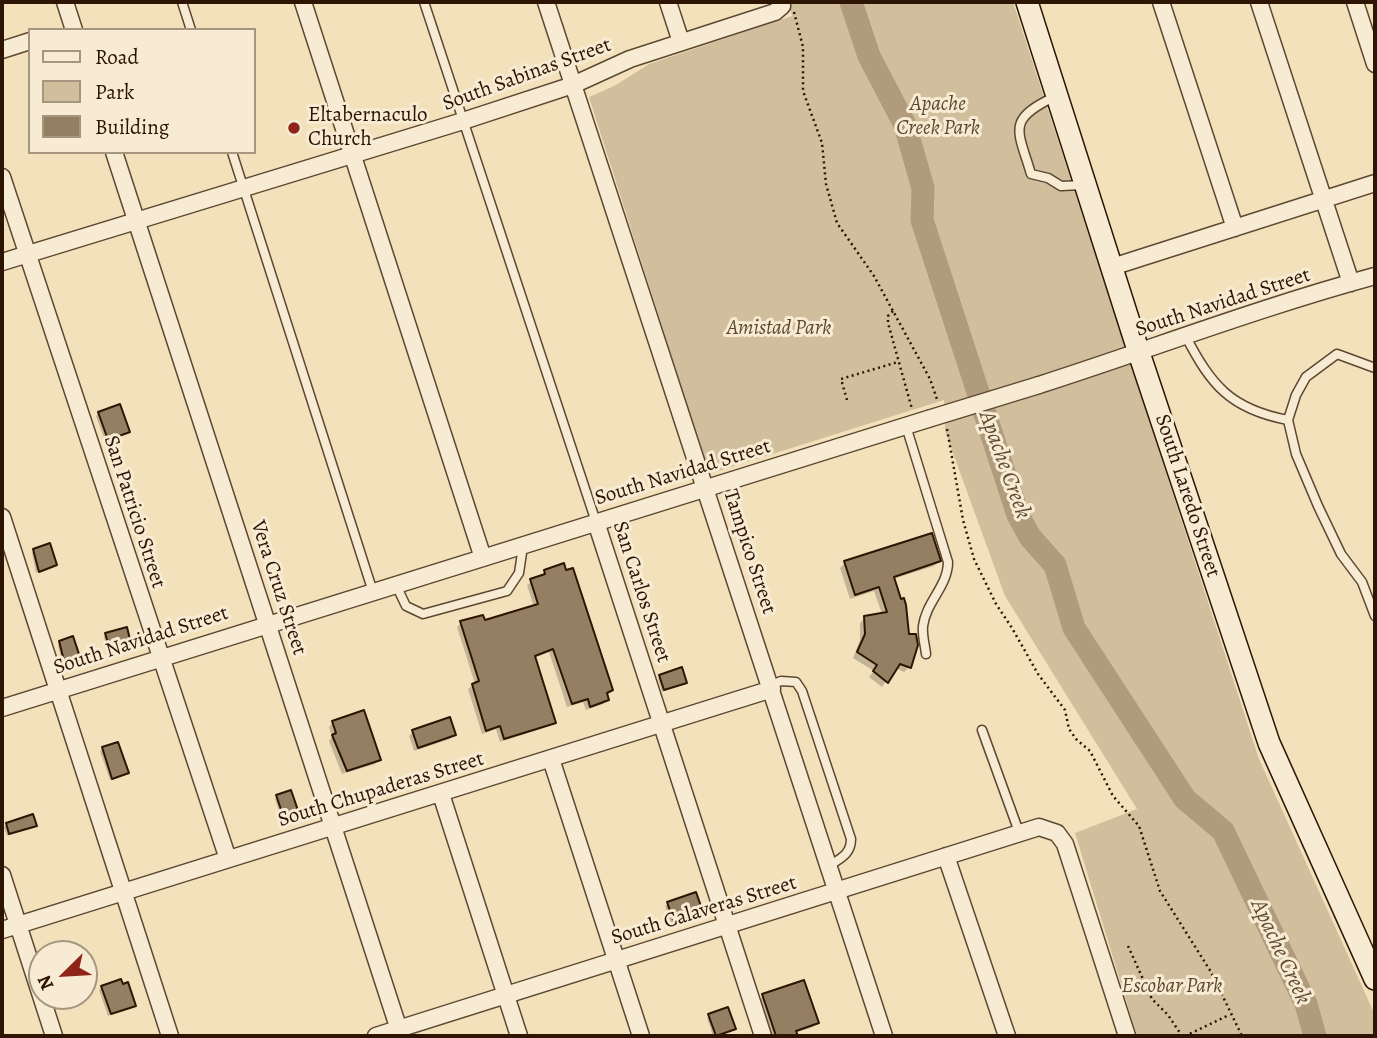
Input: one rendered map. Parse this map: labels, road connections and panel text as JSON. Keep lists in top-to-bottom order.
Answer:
{
  "streets": {
    "main road": ["South Laredo Street"],
    "street": [
      "South Sabinas Street",
      "South Navidad Street",
      "San Patricio Street",
      "Tampico Street",
      "Vera Cruz Street",
      "San Carlos Street",
      "South Chupaderas Street",
      "South Calaveras Street"
    ]
  },
  "crossings": [
    ["South Sabinas Street", "San Patricio Street"],
    ["South Sabinas Street", "Tampico Street"],
    ["South Sabinas Street", "Vera Cruz Street"],
    ["South Sabinas Street", "San Carlos Street"],
    ["South Navidad Street", "South Laredo Street"],
    ["South Navidad Street", "San Patricio Street"],
    ["South Navidad Street", "Tampico Street"],
    ["South Navidad Street", "Vera Cruz Street"],
    ["South Navidad Street", "San Carlos Street"],
    ["San Patricio Street", "South Chupaderas Street"],
    ["Tampico Street", "South Chupaderas Street"],
    ["Tampico Street", "South Calaveras Street"],
    ["Vera Cruz Street", "South Chupaderas Street"],
    ["Vera Cruz Street", "South Calaveras Street"],
    ["San Carlos Street", "South Chupaderas Street"],
    ["San Carlos Street", "South Calaveras Street"]
  ],
  "water": ["Apache Creek"],
  "parks": ["Apache Creek Park", "Amistad Park", "Escobar Park"],
  "places": ["Eltabernaculo Church"],
  "legend": ["Road", "Park", "Building"],
  "north": "bottom left"
}
